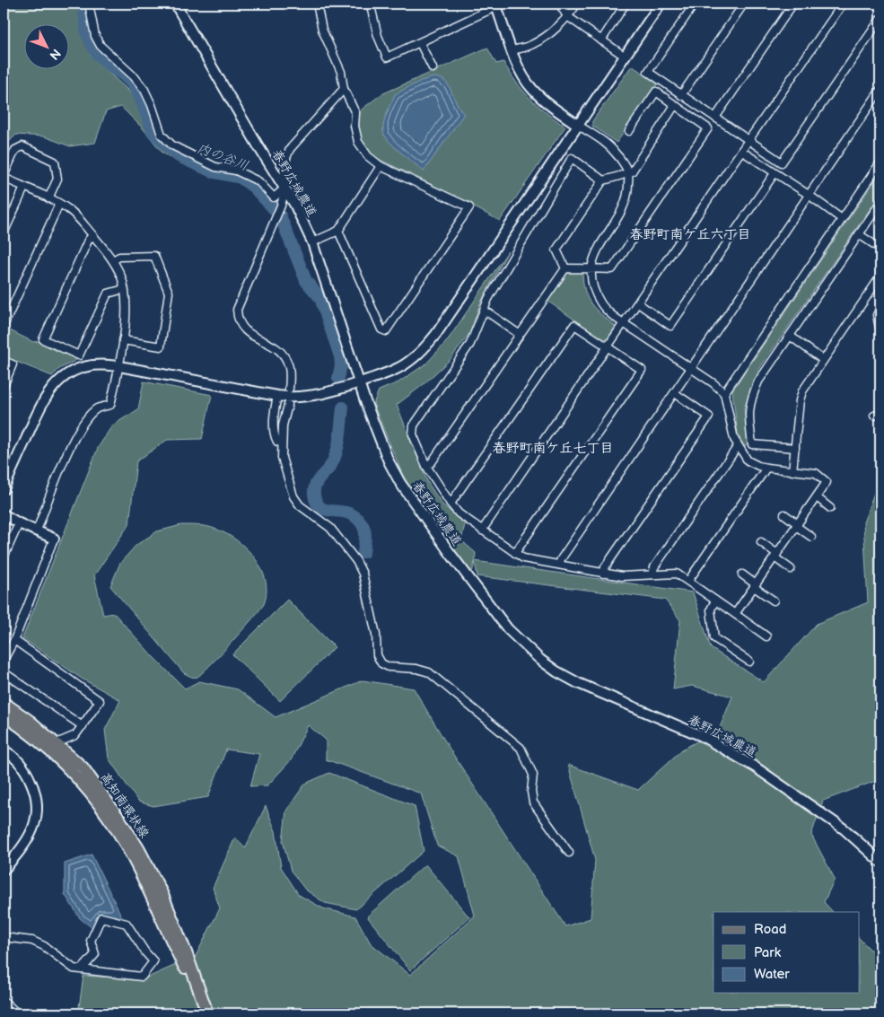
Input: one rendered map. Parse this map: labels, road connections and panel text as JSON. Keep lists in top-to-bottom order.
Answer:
{
  "streets": {
    "main road": ["高知南環状線"],
    "street": ["春野広域農道"]
  },
  "districts": ["春野町南ケ丘六丁目", "春野町南ケ丘七丁目"],
  "water": ["内の谷川"],
  "legend": ["Road", "Park", "Water"],
  "north": "bottom right"
}
